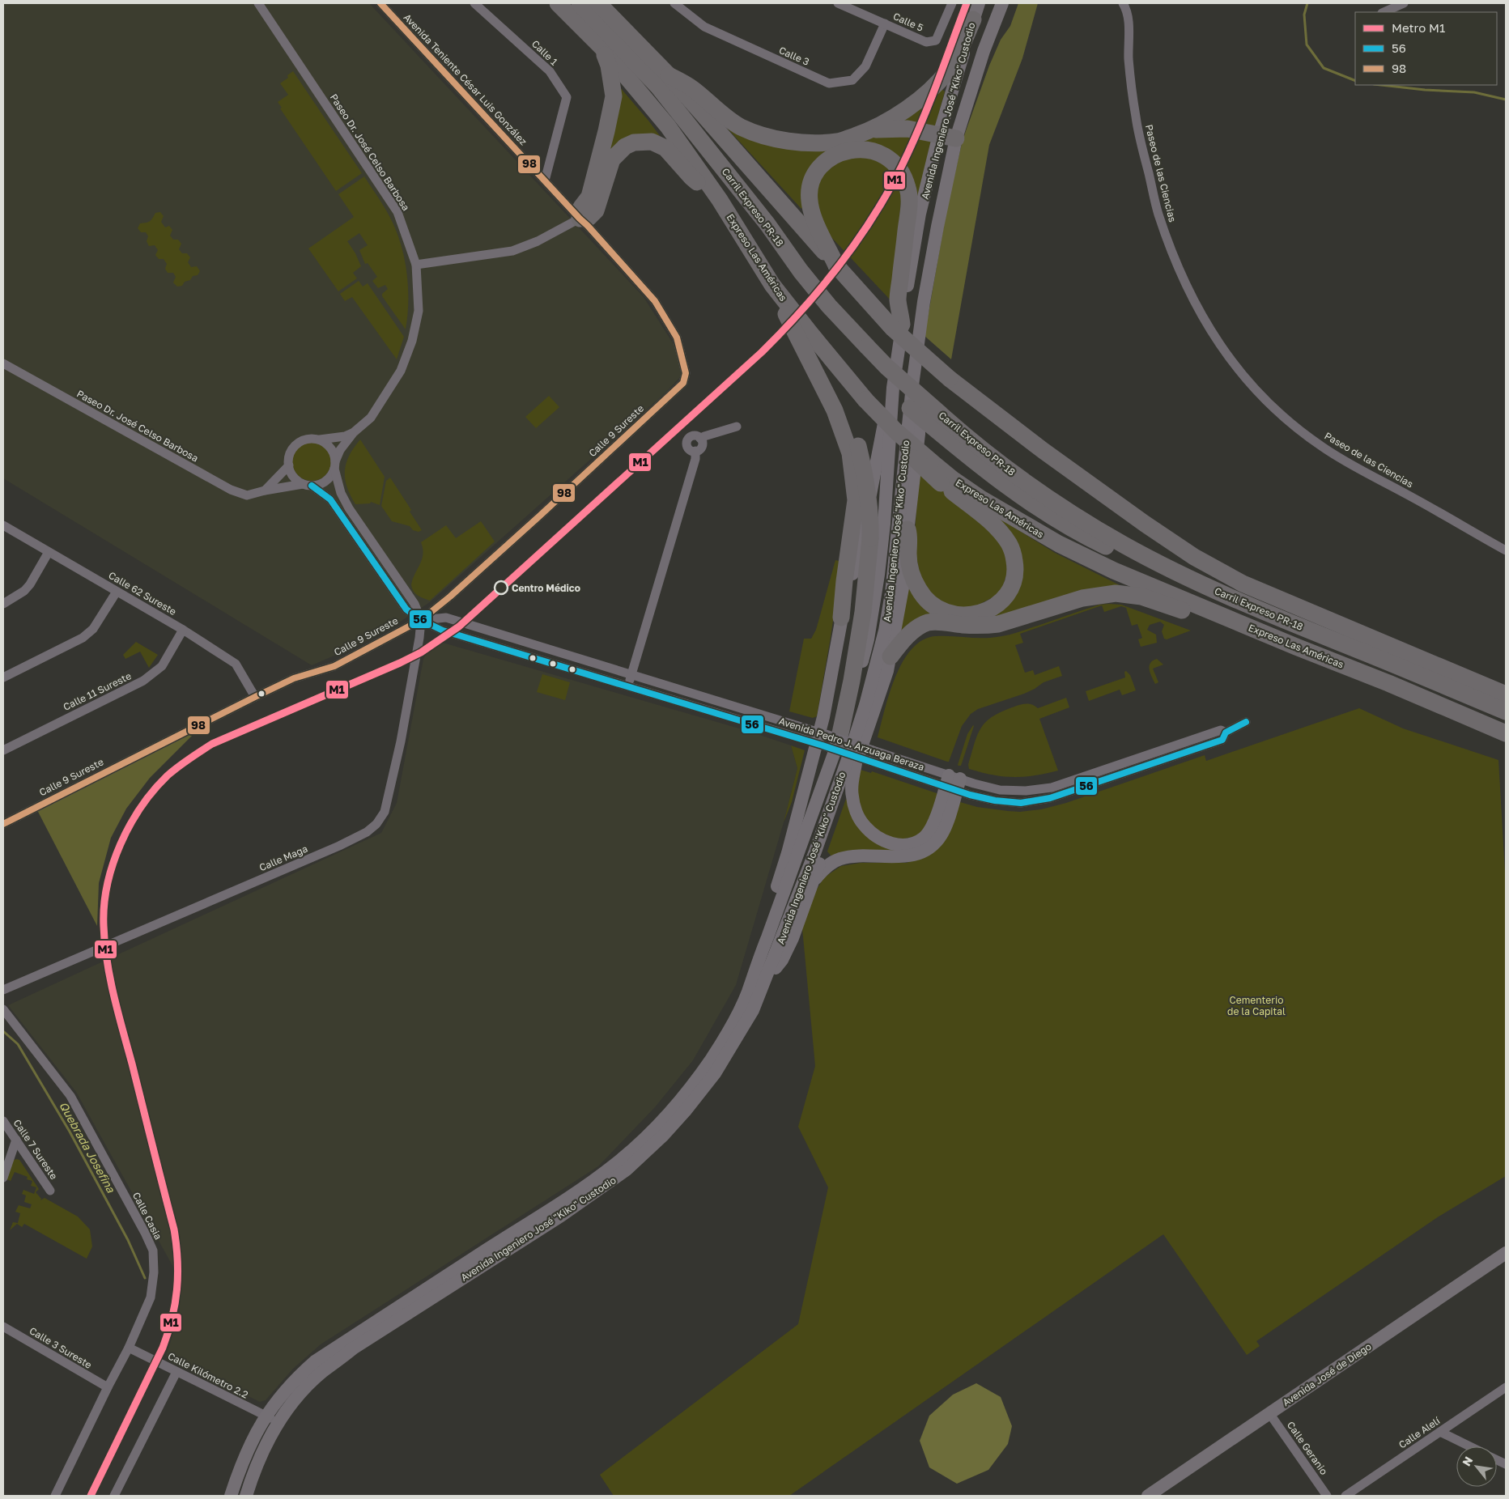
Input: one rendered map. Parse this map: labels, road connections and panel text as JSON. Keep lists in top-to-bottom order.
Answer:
{
  "streets": {
    "highway": ["Carril Expreso PR-18", "Expreso Las Américas"],
    "main road": ["Avenida Ingeniero José \"Kiko\" Custodio", "Avenida José de Diego"],
    "street": [
      "Calle 5",
      "Calle 1",
      "Calle 3",
      "Avenida Teniente César Luis González",
      "Paseo Dr. José Celso Barbosa",
      "Paseo de las Ciencias",
      "Calle 9 Sureste",
      "Calle 62 Sureste",
      "Calle 11 Sureste",
      "Avenida Pedro J. Arzuaga Beraza",
      "Calle Maga",
      "Calle 7 Sureste",
      "Calle Casia",
      "Calle 3 Sureste",
      "Calle Kilómetro 2.2",
      "Calle Alelí",
      "Calle Geranio"
    ]
  },
  "crossings": [
    ["Calle 5", "Calle 3"],
    ["Calle 1", "Avenida Teniente César Luis González"],
    ["Avenida Teniente César Luis González", "Calle 9 Sureste"],
    ["Avenida Ingeniero José \"Kiko\" Custodio", "Avenida Pedro J. Arzuaga Beraza"],
    ["Avenida Ingeniero José \"Kiko\" Custodio", "Calle Kilómetro 2.2"],
    ["Paseo Dr. José Celso Barbosa", "Avenida Pedro J. Arzuaga Beraza"],
    ["Calle 9 Sureste", "Calle 62 Sureste"],
    ["Calle 9 Sureste", "Avenida Pedro J. Arzuaga Beraza"],
    ["Calle 9 Sureste", "Calle Maga"],
    ["Calle 62 Sureste", "Calle 11 Sureste"],
    ["Avenida Pedro J. Arzuaga Beraza", "Calle Maga"],
    ["Calle Casia", "Calle 3 Sureste"],
    ["Calle Casia", "Calle Kilómetro 2.2"],
    ["Avenida José de Diego", "Calle Geranio"]
  ],
  "water": ["Quebrada Josefina"],
  "parks": ["Cementerio de la Capital"],
  "places": ["Centro Médico"],
  "lines": ["metro line M1", "transit line 98", "transit line 56"],
  "legend": ["Metro M1", "56", "98"],
  "north": "top left"
}
